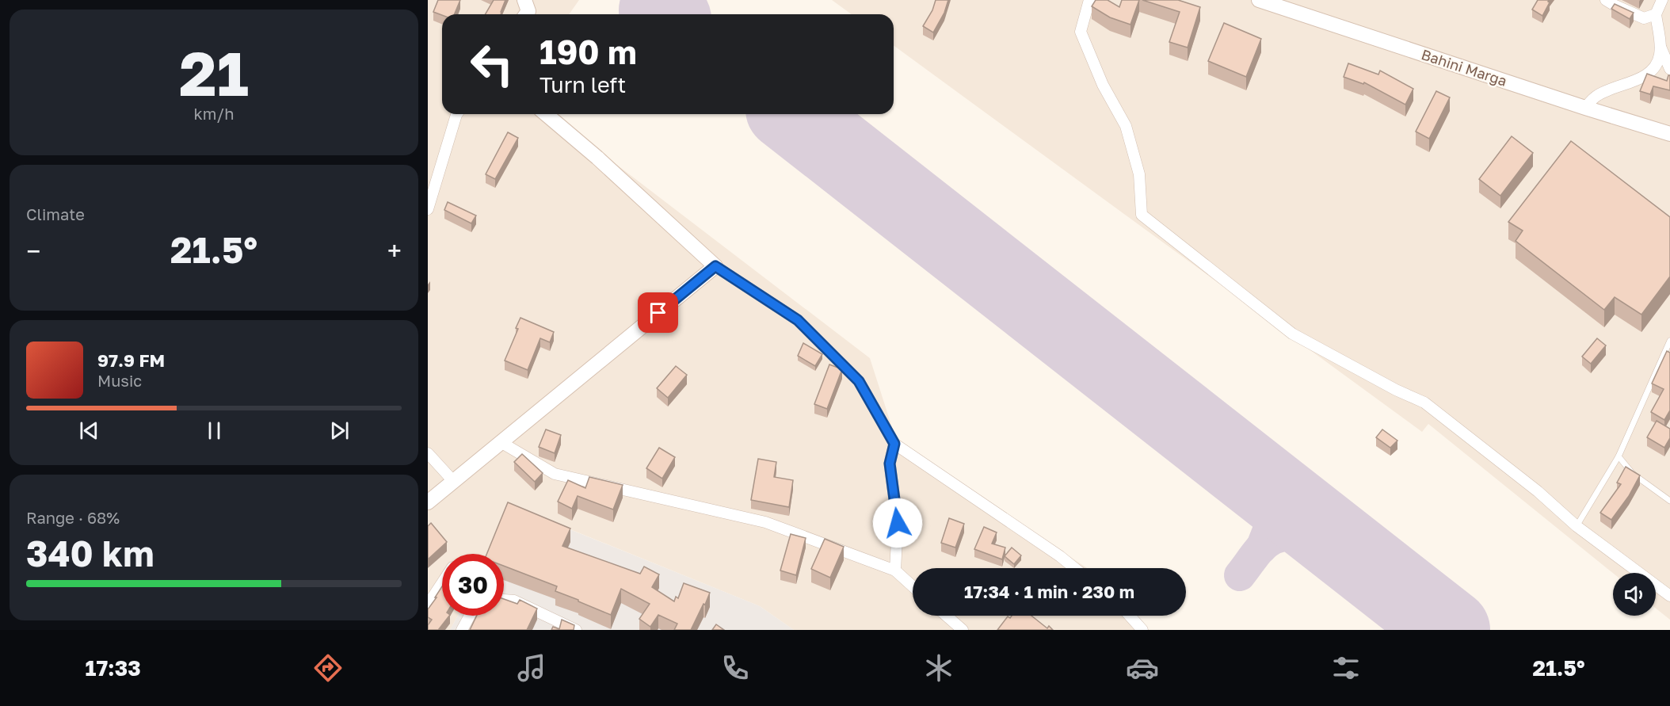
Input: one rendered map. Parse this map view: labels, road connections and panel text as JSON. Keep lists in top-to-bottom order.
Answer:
{
  "streets": {
    "street": ["Bahini Marga"]
  },
  "page": {
    "tile": [
      ["21", "km/h"],
      "Climate",
      ["Range · 68%", "340 km"]
    ],
    "turn": ["190 m", "Turn left"],
    "heat": ["−", "21.5°", "+"],
    "song": ["97.9 FM", "Music"],
    "limit": "30",
    "trip": "17:34 · 1 min · 230 m",
    "tabs": ["17:33", "21.5°"]
  }
}
